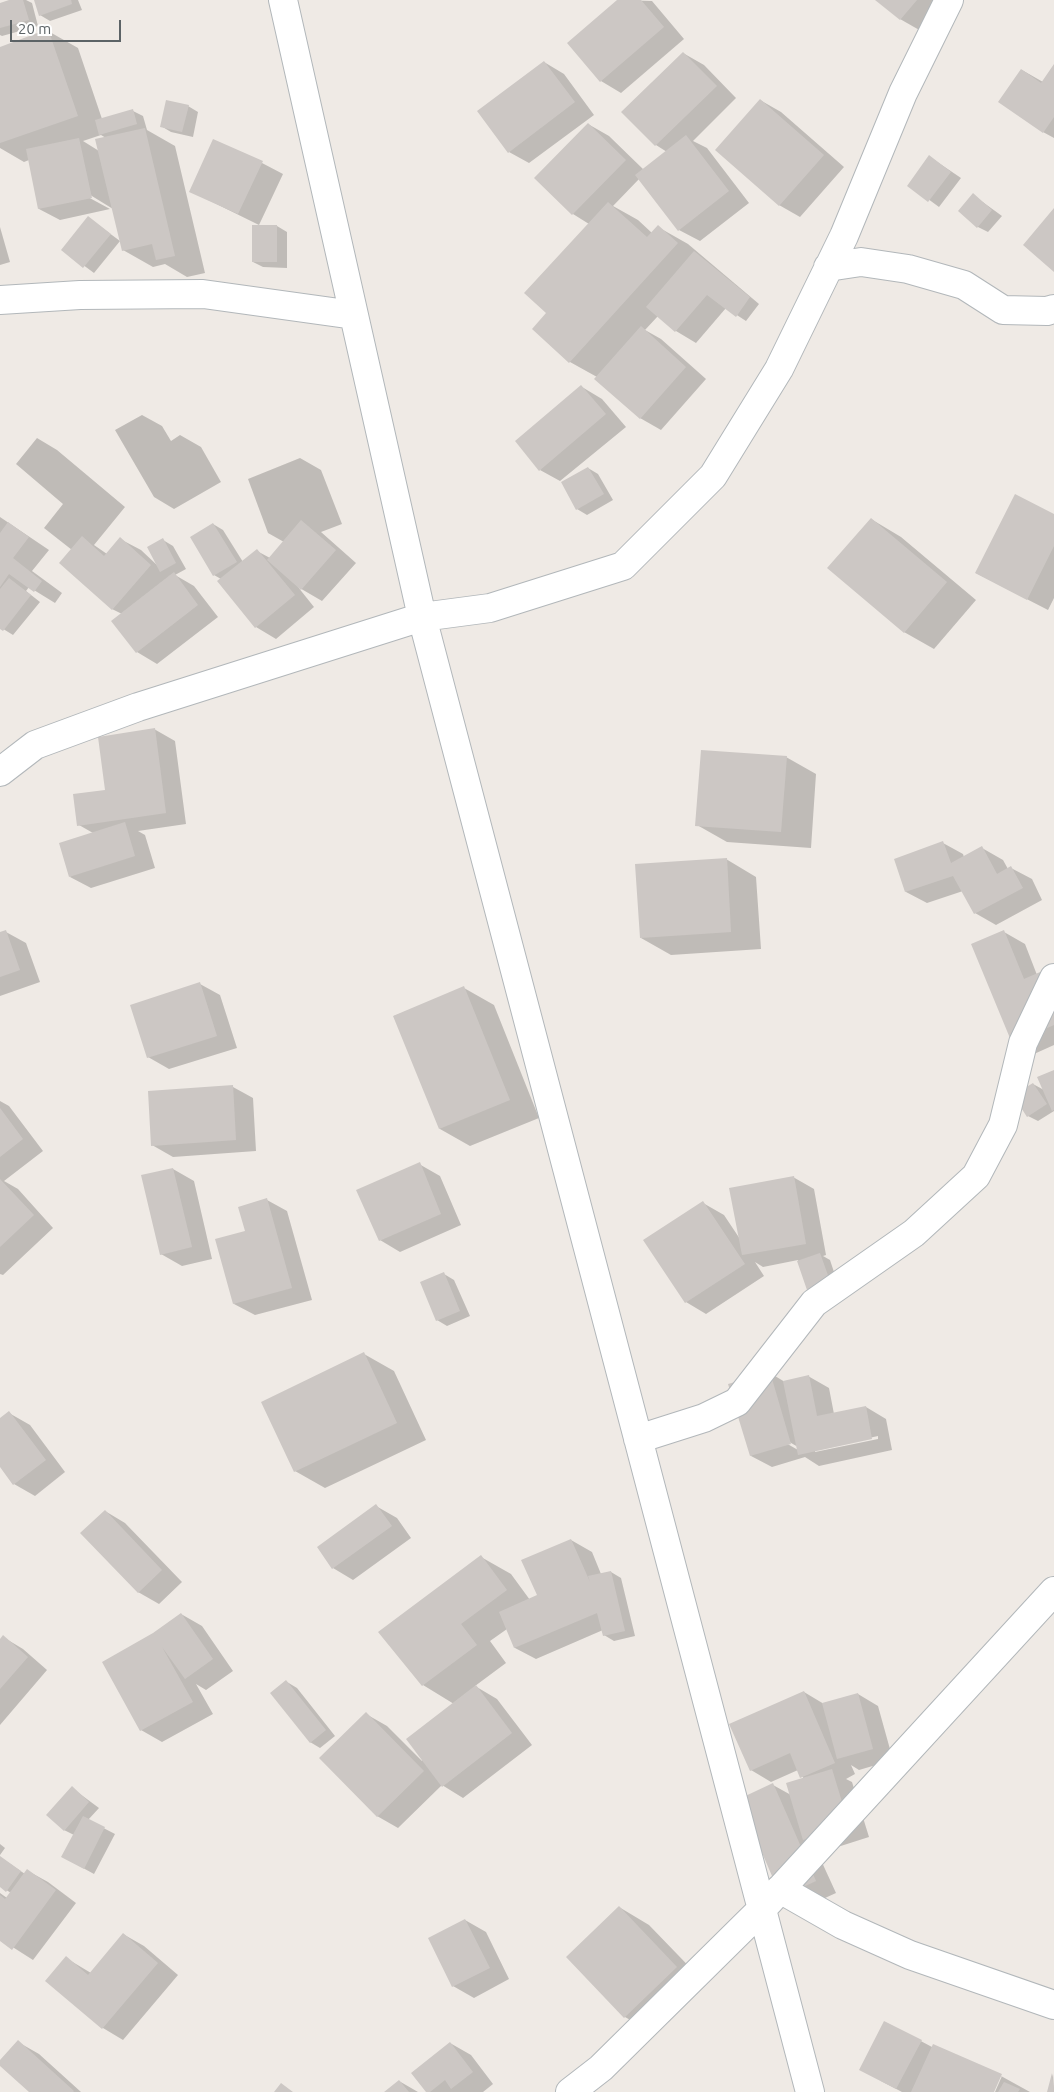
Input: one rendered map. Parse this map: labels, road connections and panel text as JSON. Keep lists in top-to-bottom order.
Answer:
{
  "scale_bar": "20 m"
}
